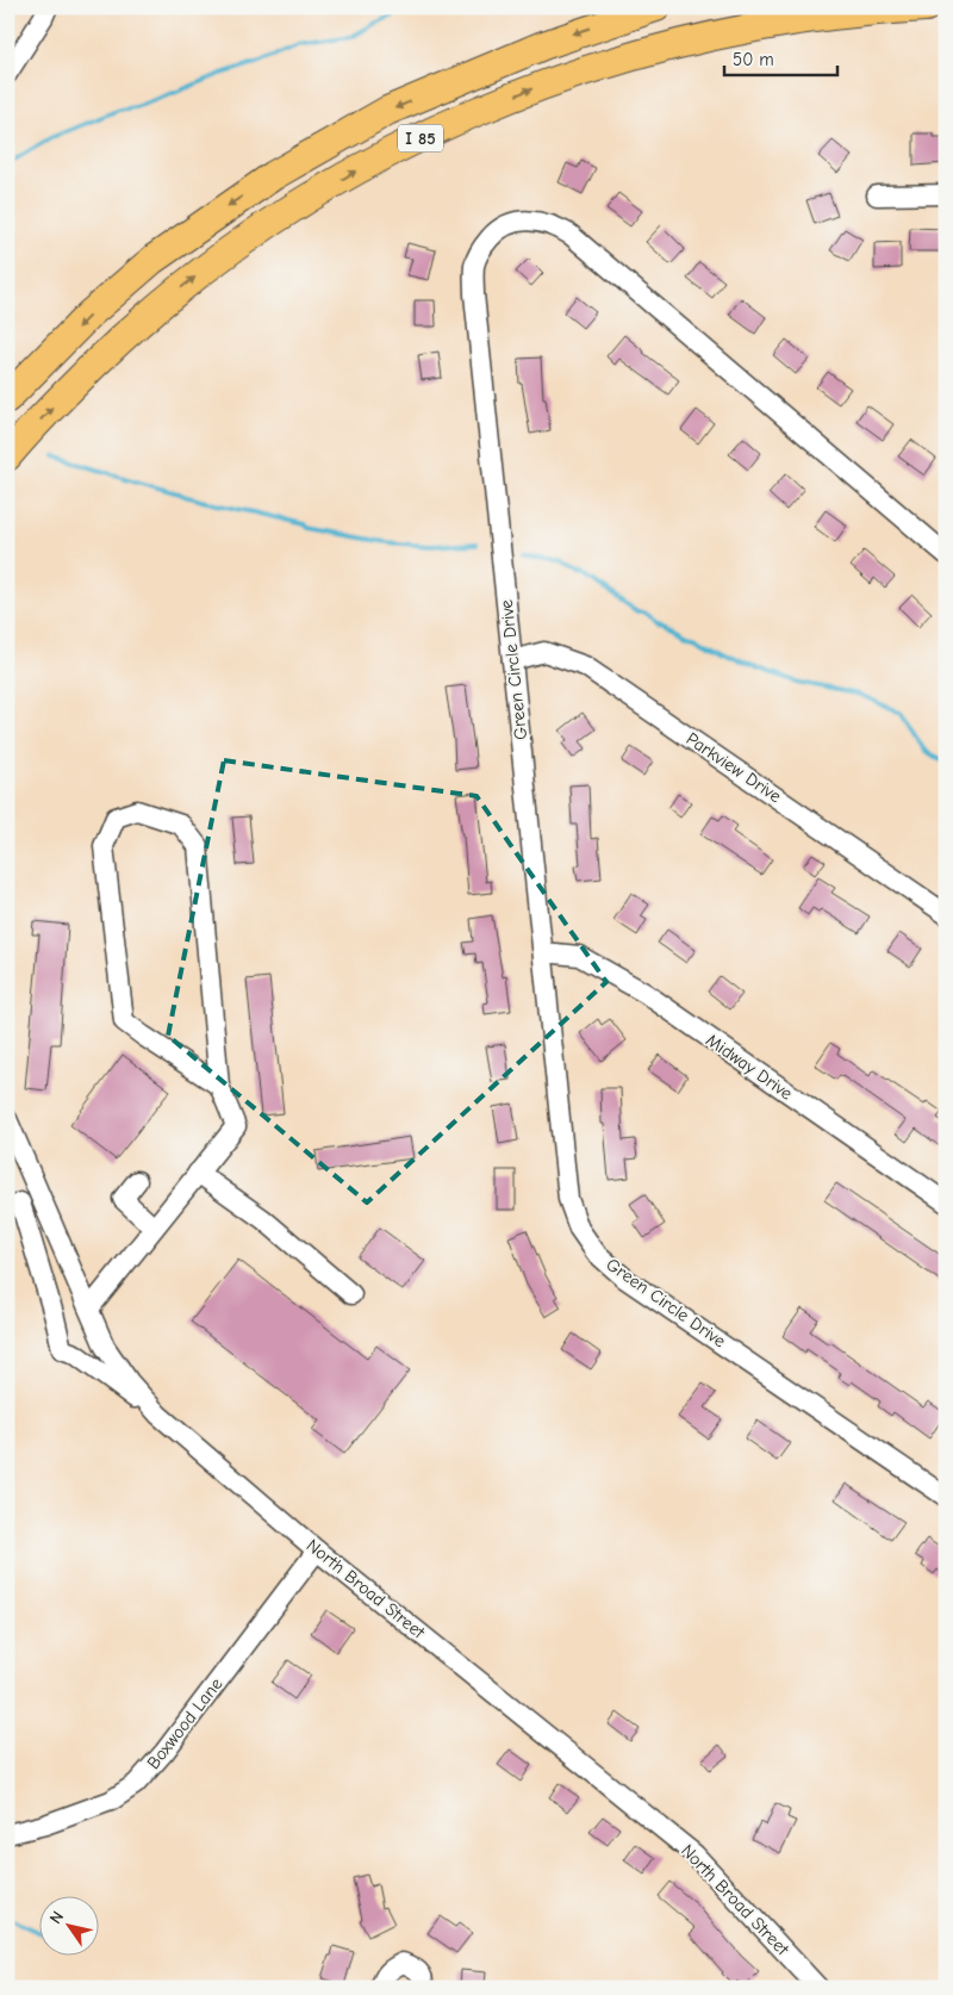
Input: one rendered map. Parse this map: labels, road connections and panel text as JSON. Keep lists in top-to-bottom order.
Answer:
{
  "streets": {
    "highway": ["I 85"],
    "street": [
      "Green Circle Drive",
      "Parkview Drive",
      "Midway Drive",
      "North Broad Street",
      "Boxwood Lane"
    ]
  },
  "crossings": [
    ["Green Circle Drive", "Parkview Drive"],
    ["Green Circle Drive", "Midway Drive"],
    ["North Broad Street", "Boxwood Lane"]
  ],
  "scale_bar": "50 m",
  "north": "top left"
}
